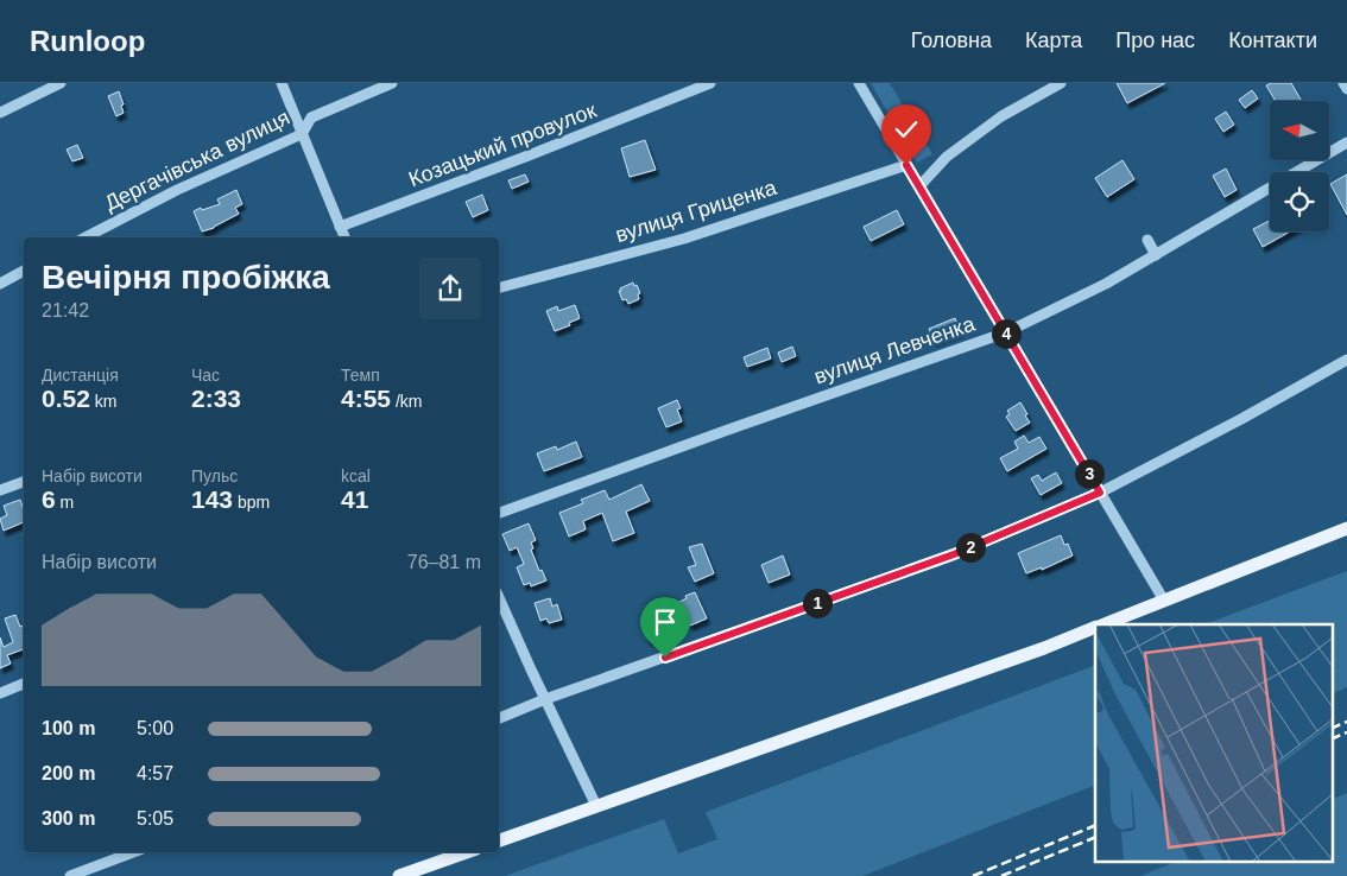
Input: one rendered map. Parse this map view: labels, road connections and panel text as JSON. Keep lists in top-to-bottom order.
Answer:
{
  "streets": {
    "street": [
      "Козацький провулок",
      "Дергачівська вулиця",
      "вулиця Гриценка",
      "вулиця Левченка"
    ]
  },
  "north": "left",
  "page": {
    "header": "Runloop",
    "nav": [
      "Головна",
      "Карта",
      "Про нас",
      "Контакти"
    ],
    "heading": ["Вечірня пробіжка", "21:42"],
    "pins": [
      "4",
      "3",
      "2",
      "1"
    ],
    "stats": [
      ["Дистанція", "0.52 km"],
      ["Час", "2:33"],
      ["Темп", "4:55 /km"],
      ["Набір висоти", "6 m"],
      ["Пульс", "143 bpm"],
      ["kcal", "41"]
    ],
    "chart": ["Набір висоти", "76–81 m"],
    "list": [
      {
        "name": "100 m",
        "note": "5:00"
      },
      {
        "name": "200 m",
        "note": "4:57"
      },
      {
        "name": "300 m",
        "note": "5:05"
      }
    ]
  }
}
